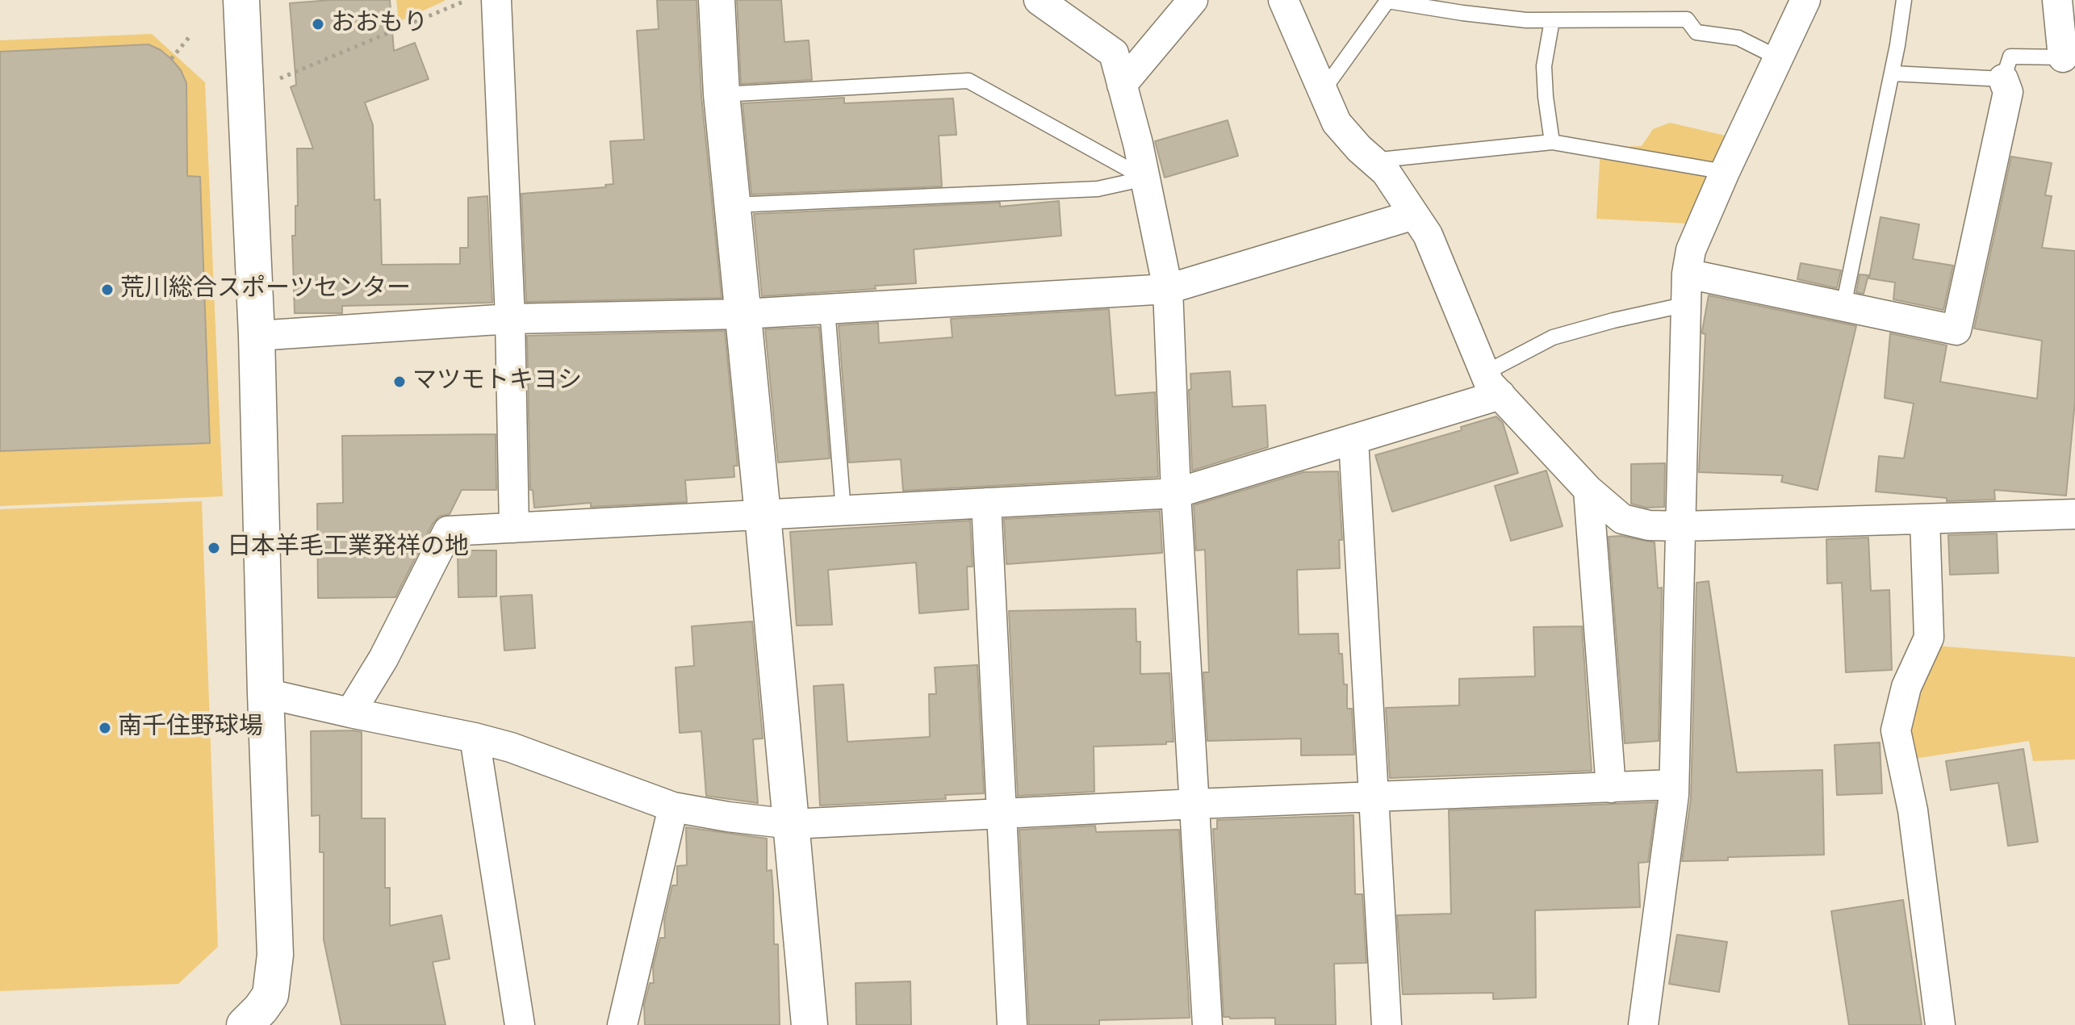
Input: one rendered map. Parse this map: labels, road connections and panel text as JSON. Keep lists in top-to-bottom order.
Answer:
{
  "places": [
    "おおもり",
    "荒川総合スポーツセンター",
    "マツモトキヨシ",
    "日本羊毛工業発祥の地",
    "南千住野球場"
  ]
}
